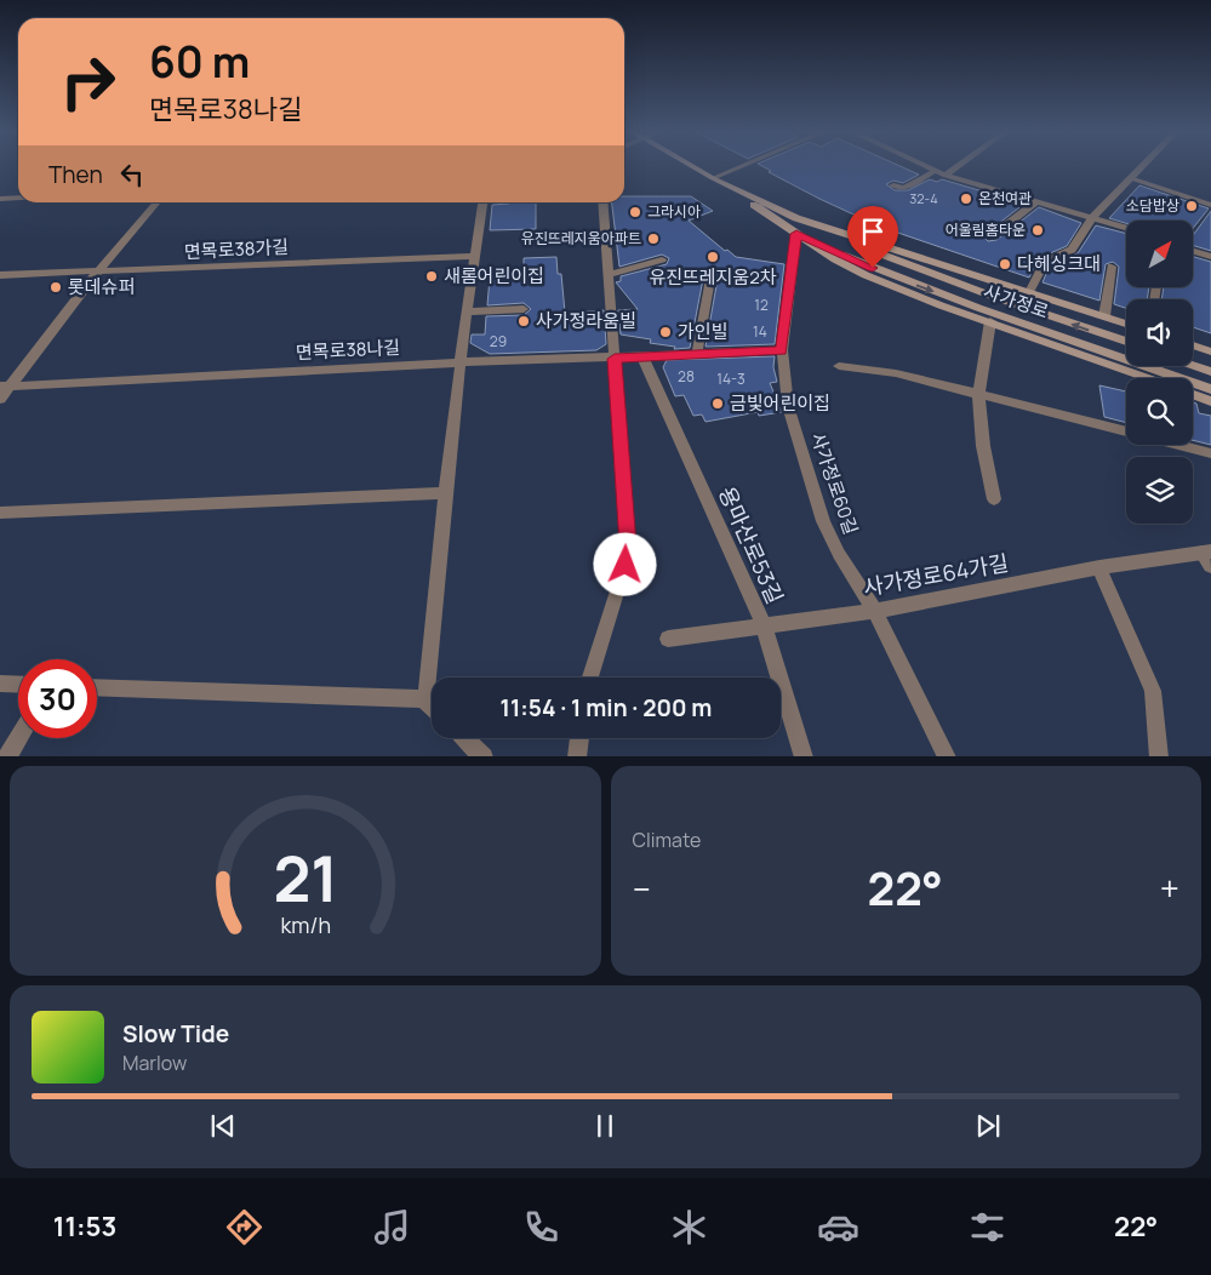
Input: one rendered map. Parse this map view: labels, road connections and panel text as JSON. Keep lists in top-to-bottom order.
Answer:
{
  "streets": {
    "main road": ["사가정로"],
    "street": [
      "면목로38가길",
      "면목로38나길",
      "사가정로60길",
      "용마산로53길",
      "사가정로64가길"
    ]
  },
  "crossings": [
    ["면목로38나길", "사가정로60길"],
    ["면목로38나길", "용마산로53길"],
    ["사가정로60길", "사가정로64가길"],
    ["용마산로53길", "사가정로64가길"]
  ],
  "places": [
    "온천여관",
    "소담밥상",
    "그라시아",
    "어울림홈타운",
    "유진뜨레지움아파트",
    "유진뜨레지움2차",
    "다헤싱크대",
    "새롬어린이집",
    "롯데슈퍼",
    "사가정라움빌",
    "가인빌",
    "금빛어린이집"
  ],
  "house_numbers": [
    "32-4",
    "12",
    "14",
    "29",
    "28",
    "14-3"
  ],
  "north": "top right",
  "page": {
    "turn": ["60 m", "면목로38나길"],
    "then": "Then",
    "limit": "30",
    "trip": "11:54 · 1 min · 200 m",
    "tile": "Climate",
    "heat": ["−", "22°", "+"],
    "song": ["Slow Tide", "Marlow"],
    "tabs": ["11:53", "22°"],
    "gauge": ["21", "km/h"]
  }
}
